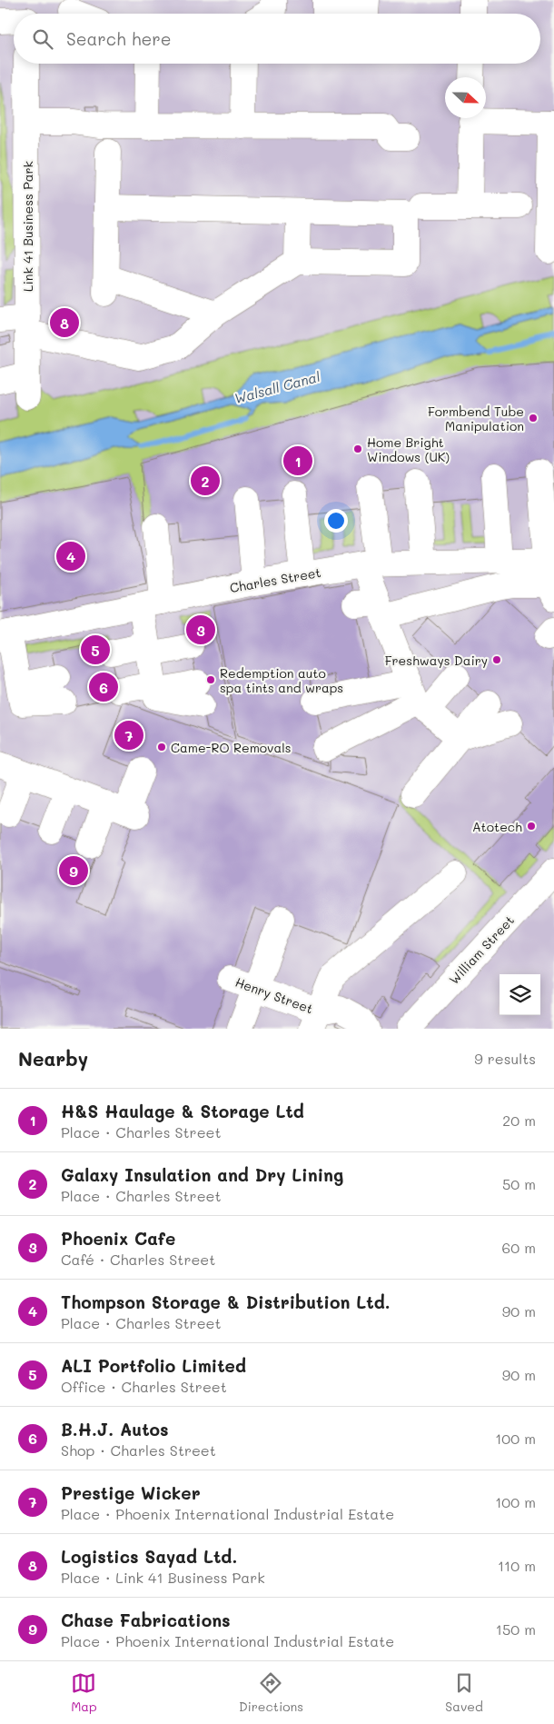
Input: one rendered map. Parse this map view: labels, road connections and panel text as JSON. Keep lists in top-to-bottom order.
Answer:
{
  "streets": {
    "street": [
      "Link 41 Business Park",
      "Charles Street",
      "William Street",
      "Henry Street"
    ]
  },
  "water": ["Walsall Canal"],
  "places": [
    "Formbend Tube Manipulation",
    "Home Bright Windows (UK)",
    "Freshways Dairy",
    "Redemption auto spa tints and wraps",
    "Came-RO Removals",
    "Atotech"
  ],
  "north": "right",
  "page": {
    "search": "Search here",
    "pins": [
      "8",
      "1",
      "2",
      "4",
      "3",
      "5",
      "6",
      "7",
      "9"
    ],
    "heading": ["Nearby", "9 results"],
    "list": [
      {
        "mark": "1",
        "name": "H&S Haulage & Storage Ltd",
        "note": "Place · Charles Street",
        "value": "20 m"
      },
      {
        "mark": "2",
        "name": "Galaxy Insulation and Dry Lining",
        "note": "Place · Charles Street",
        "value": "50 m"
      },
      {
        "mark": "3",
        "name": "Phoenix Cafe",
        "note": "Café · Charles Street",
        "value": "60 m"
      },
      {
        "mark": "4",
        "name": "Thompson Storage & Distribution Ltd.",
        "note": "Place · Charles Street",
        "value": "90 m"
      },
      {
        "mark": "5",
        "name": "ALI Portfolio Limited",
        "note": "Office · Charles Street",
        "value": "90 m"
      },
      {
        "mark": "6",
        "name": "B.H.J. Autos",
        "note": "Shop · Charles Street",
        "value": "100 m"
      },
      {
        "mark": "7",
        "name": "Prestige Wicker",
        "note": "Place · Phoenix International Industrial Estate",
        "value": "100 m"
      },
      {
        "mark": "8",
        "name": "Logistics Sayad Ltd.",
        "note": "Place · Link 41 Business Park",
        "value": "110 m"
      },
      {
        "mark": "9",
        "name": "Chase Fabrications",
        "note": "Place · Phoenix International Industrial Estate",
        "value": "150 m"
      }
    ],
    "nav": ["Map", "Directions", "Saved"]
  }
}
